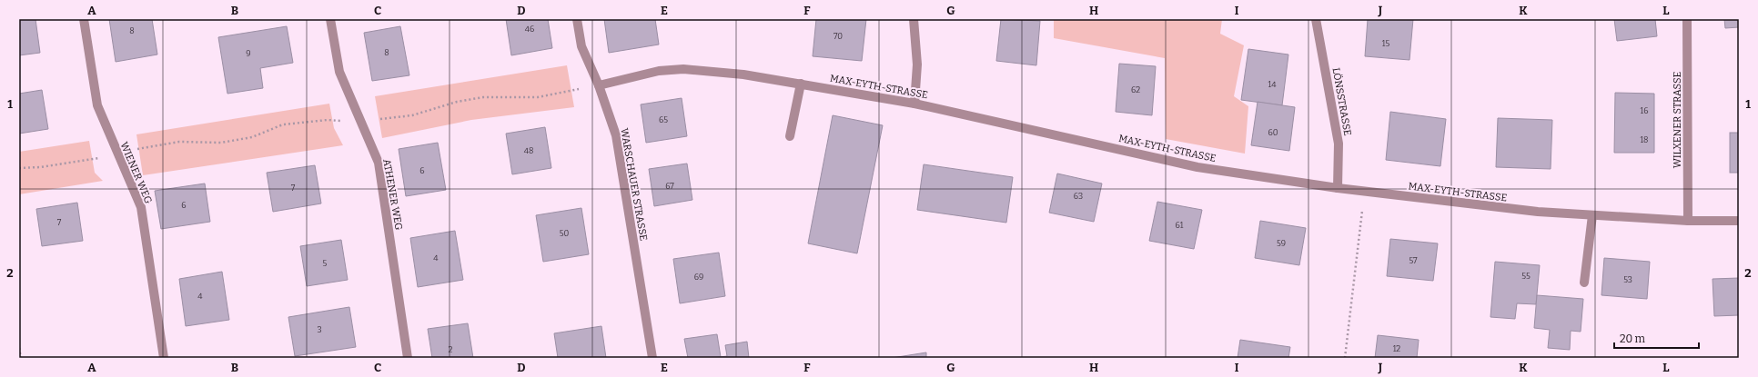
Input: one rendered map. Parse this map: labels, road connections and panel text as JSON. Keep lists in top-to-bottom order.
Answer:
{
  "streets": {
    "street": [
      "MAX-EYTH-STRASSE",
      "LÖNSSTRASSE",
      "WILXENER STRASSE",
      "WIENER WEG",
      "WARSCHAUER STRASSE",
      "ATHENER WEG"
    ]
  },
  "crossings": [
    ["MAX-EYTH-STRASSE", "LÖNSSTRASSE"],
    ["MAX-EYTH-STRASSE", "WILXENER STRASSE"],
    ["MAX-EYTH-STRASSE", "WARSCHAUER STRASSE"]
  ],
  "house_numbers": [
    "46",
    "8",
    "70",
    "15",
    "8",
    "9",
    "14",
    "62",
    "16",
    "65",
    "60",
    "18",
    "48",
    "6",
    "67",
    "7",
    "63",
    "6",
    "7",
    "61",
    "50",
    "59",
    "4",
    "57",
    "5",
    "55",
    "69",
    "53",
    "4",
    "3",
    "12",
    "2"
  ],
  "scale_bar": "20 m",
  "grid": {
    "columns": [
      "A",
      "B",
      "C",
      "D",
      "E",
      "F",
      "G",
      "H",
      "I",
      "J",
      "K",
      "L"
    ],
    "rows": ["1", "2"]
  }
}
